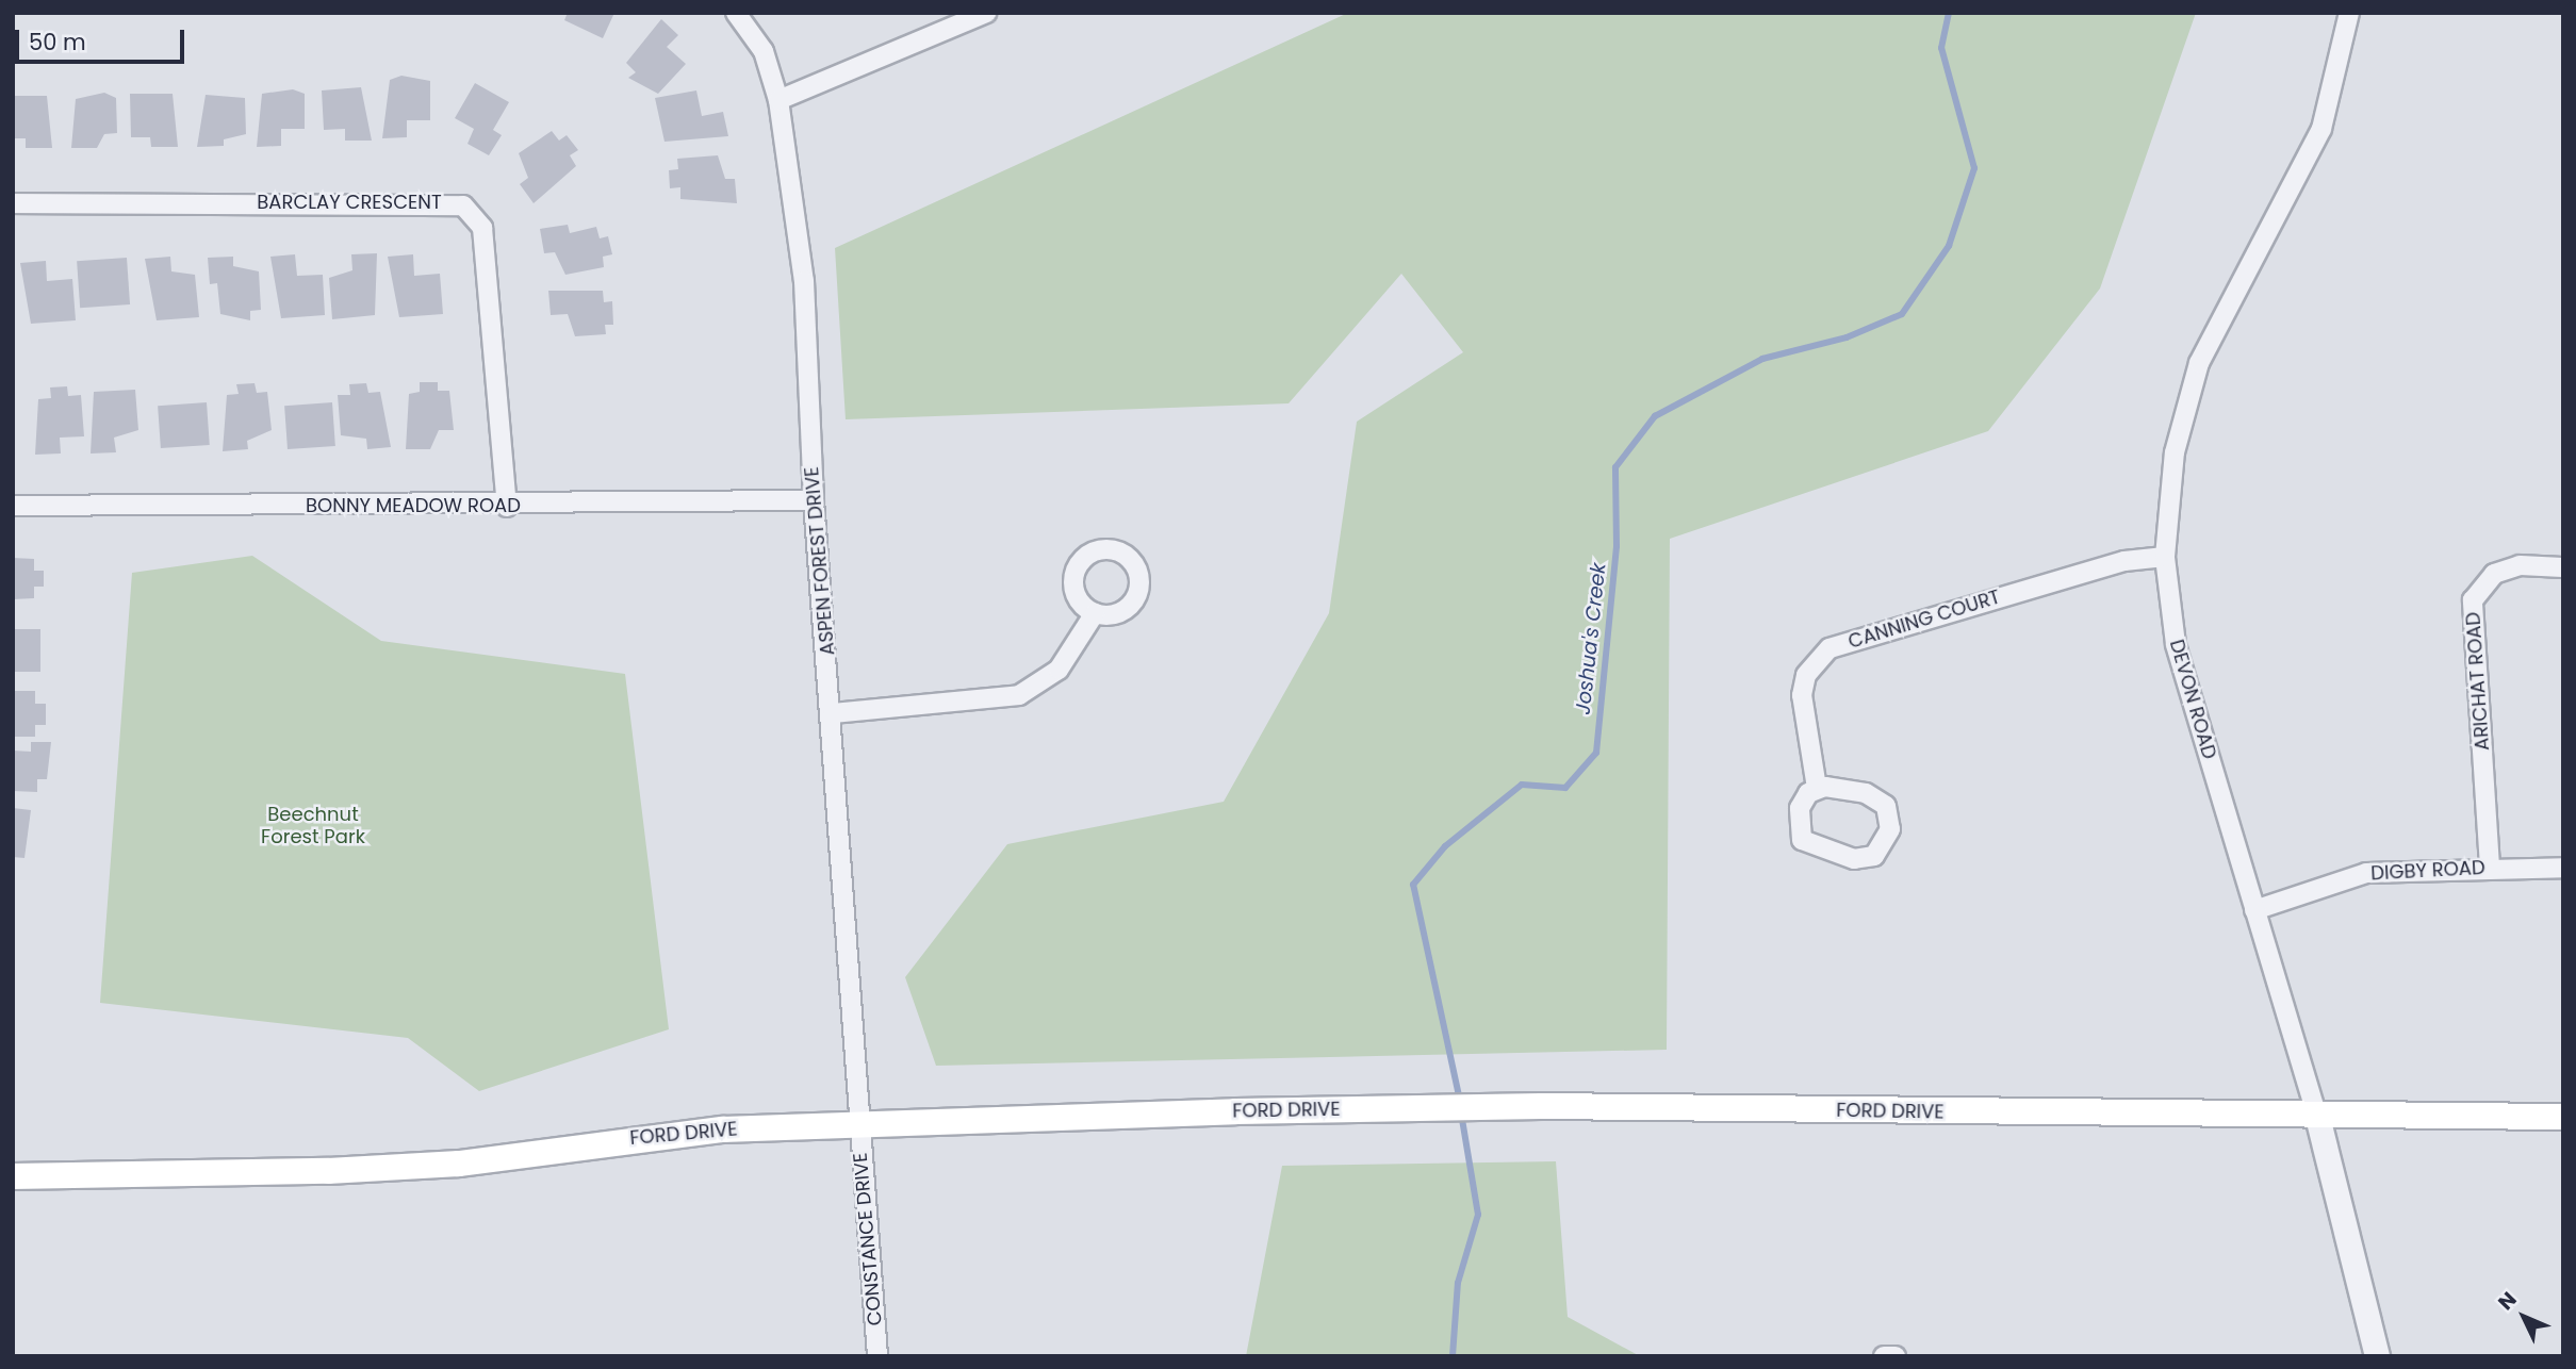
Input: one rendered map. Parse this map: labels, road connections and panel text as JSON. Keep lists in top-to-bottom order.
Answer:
{
  "streets": {
    "main road": ["FORD DRIVE"],
    "street": [
      "BARCLAY CRESCENT",
      "BONNY MEADOW ROAD",
      "ASPEN FOREST DRIVE",
      "CANNING COURT",
      "ARICHAT ROAD",
      "DEVON ROAD",
      "DIGBY ROAD",
      "CONSTANCE DRIVE"
    ]
  },
  "crossings": [
    ["BARCLAY CRESCENT", "BONNY MEADOW ROAD"],
    ["BONNY MEADOW ROAD", "ASPEN FOREST DRIVE"],
    ["ASPEN FOREST DRIVE", "FORD DRIVE"],
    ["ASPEN FOREST DRIVE", "CONSTANCE DRIVE"],
    ["CANNING COURT", "DEVON ROAD"],
    ["ARICHAT ROAD", "DIGBY ROAD"],
    ["DEVON ROAD", "DIGBY ROAD"],
    ["DEVON ROAD", "FORD DRIVE"],
    ["FORD DRIVE", "CONSTANCE DRIVE"]
  ],
  "water": ["Joshua's Creek"],
  "parks": ["Beechnut Forest Park"],
  "scale_bar": "50 m",
  "north": "top left"
}
